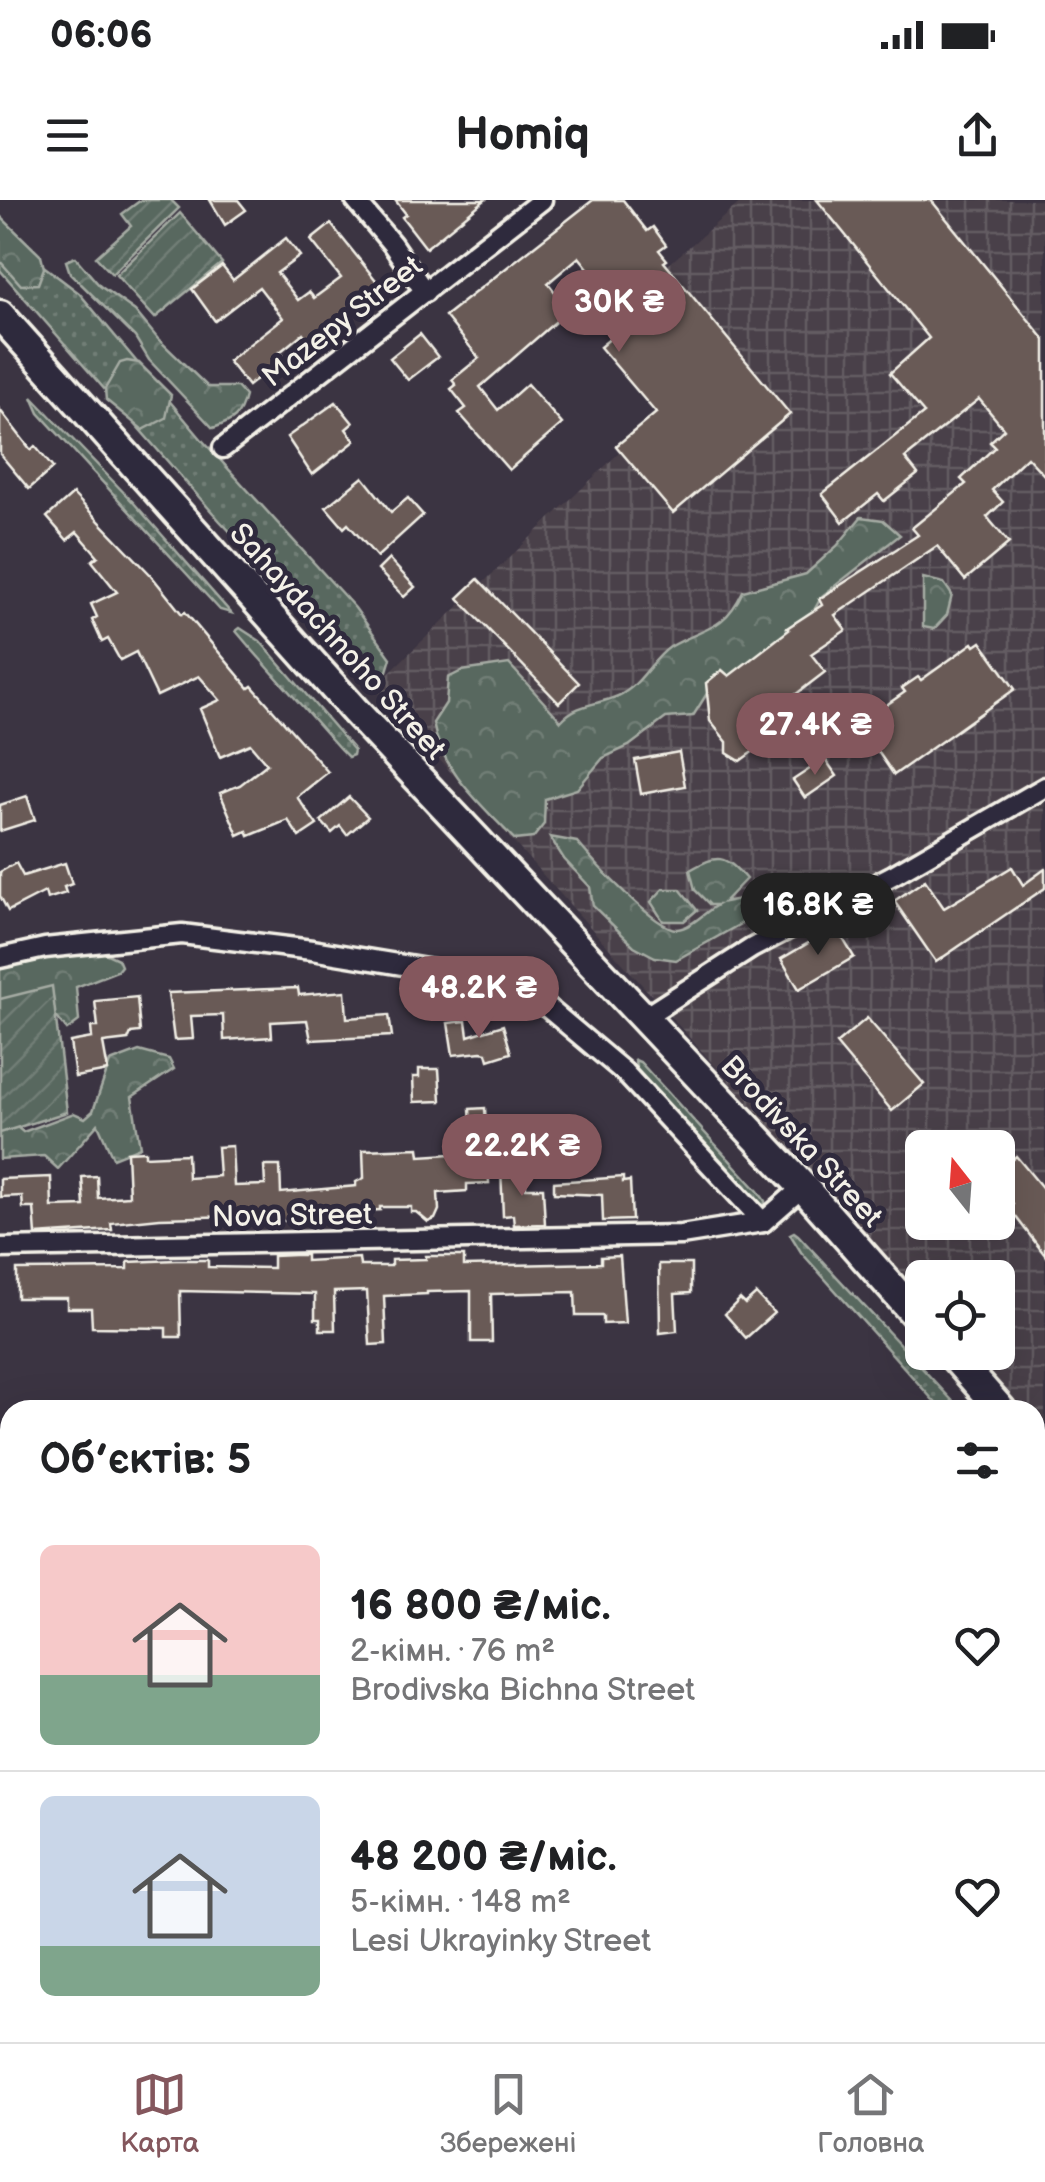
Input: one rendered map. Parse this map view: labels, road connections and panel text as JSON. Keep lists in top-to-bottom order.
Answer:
{
  "streets": {
    "main road": ["Sahaydachnoho Street", "Brodivska Street"],
    "street": ["Mazepy Street", "Nova Street"]
  },
  "crossings": [
    ["Sahaydachnoho Street", "Brodivska Street"]
  ],
  "north": "top",
  "page": {
    "status": "06:06",
    "header": "Homiq",
    "price": [
      "30K ₴",
      "27.4K ₴",
      "16.8K ₴",
      "48.2K ₴",
      "22.2K ₴"
    ],
    "heading": "Об’єктів: 5",
    "list": [
      {
        "name": "16 800 ₴/міс.",
        "note": "2-кімн. · 76 m² · Brodivska Bichna Street"
      },
      {
        "name": "48 200 ₴/міс.",
        "note": "5-кімн. · 148 m² · Lesi Ukrayinky Street"
      }
    ],
    "tabs": ["Карта", "Збережені", "Головна"]
  }
}
